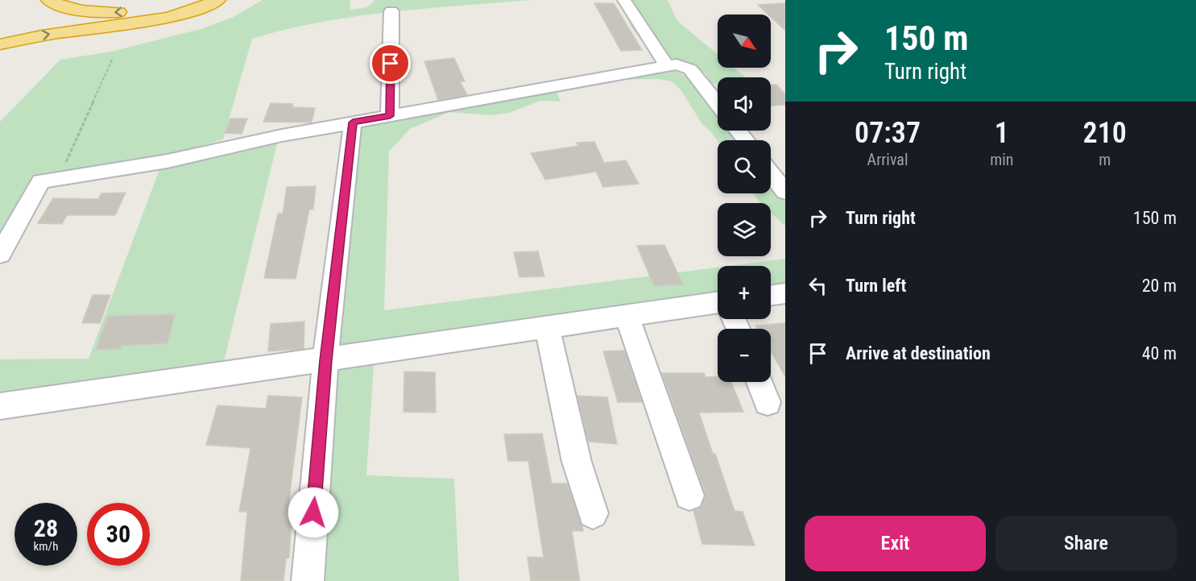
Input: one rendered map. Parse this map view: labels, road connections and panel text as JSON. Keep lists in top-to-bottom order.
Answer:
{
  "north": "bottom right",
  "page": {
    "turn": ["150 m", "Turn right"],
    "map_buttons": ["+", "−"],
    "eta": [
      "07:37",
      "Arrival",
      "1",
      "min",
      "210",
      "m"
    ],
    "list": [
      {
        "name": "Turn right",
        "value": "150 m"
      },
      {
        "name": "Turn left",
        "value": "20 m"
      },
      {
        "name": "Arrive at destination",
        "value": "40 m"
      }
    ],
    "speed": "28 km/h",
    "limit": "30",
    "buttons": ["Exit", "Share"]
  }
}
